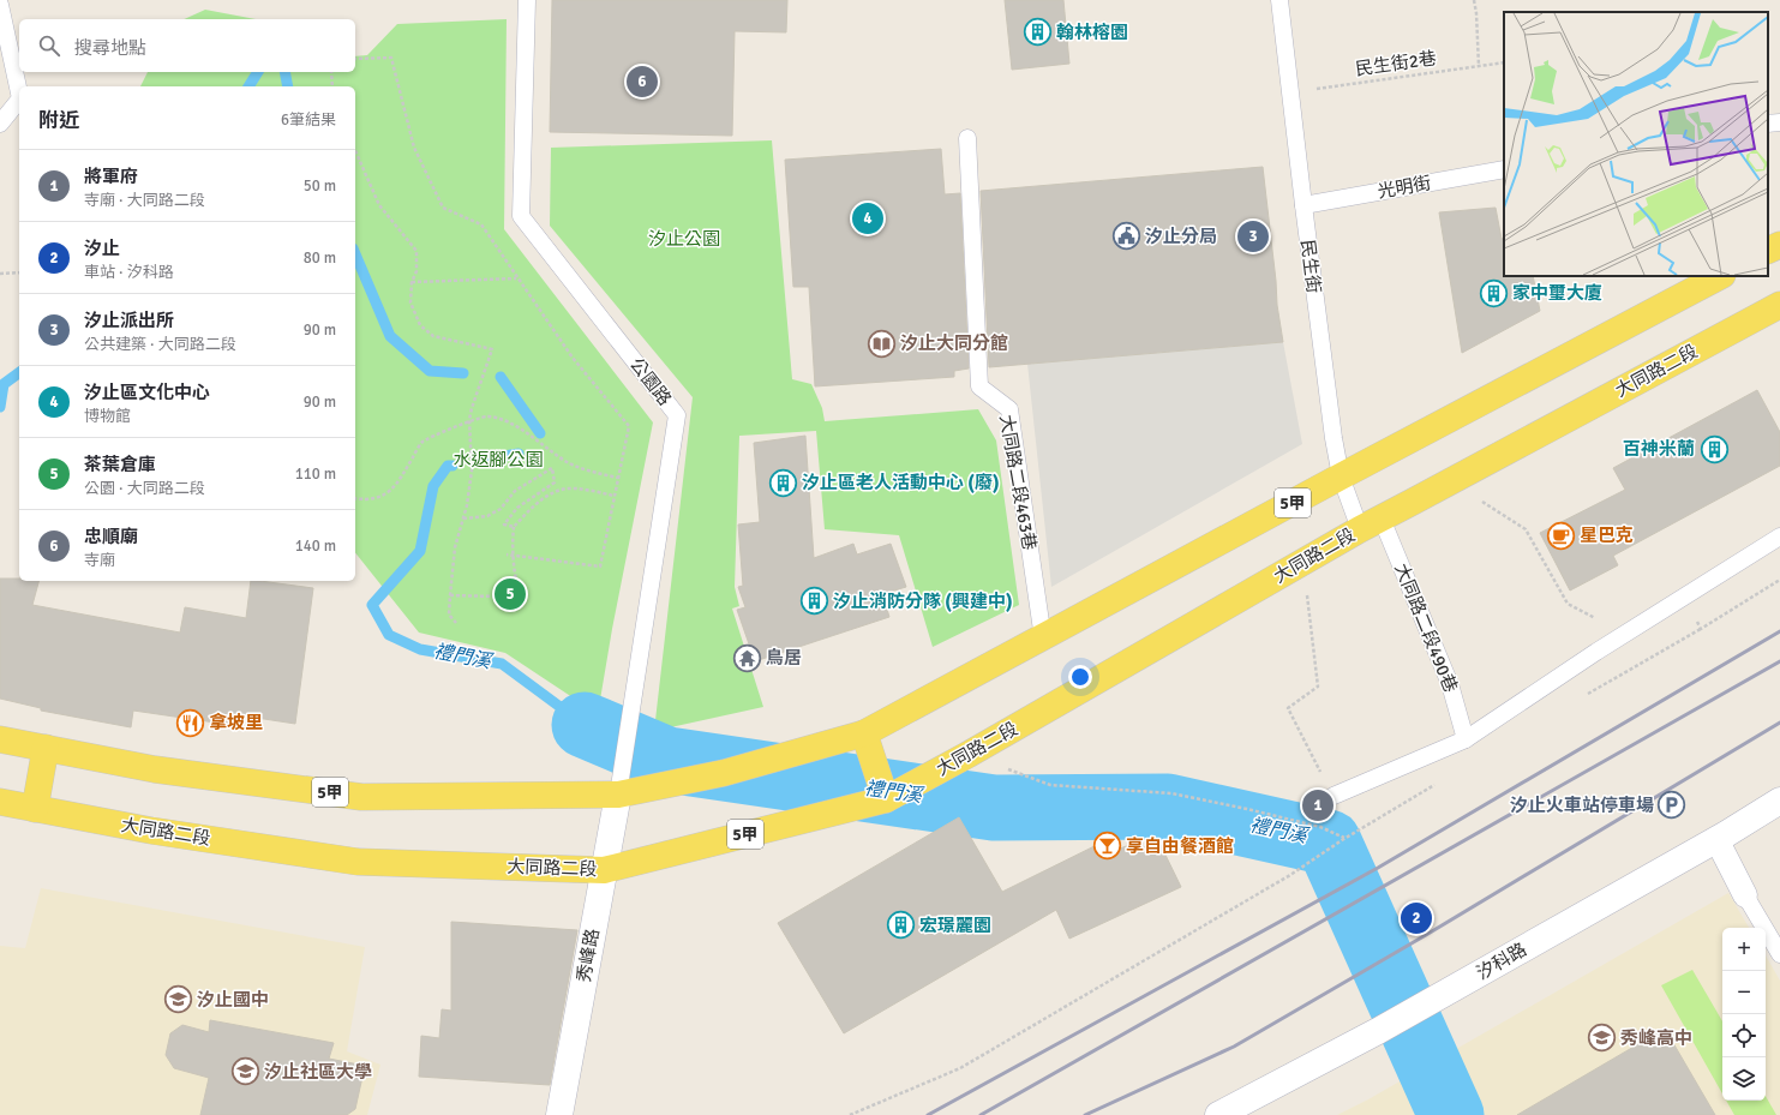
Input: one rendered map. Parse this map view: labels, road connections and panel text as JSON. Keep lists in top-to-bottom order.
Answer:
{
  "streets": {
    "main road": ["大同路二段", "5甲"],
    "street": ["秀峰路", "汐科路"],
    "lane": [
      "光明街",
      "民生街",
      "公園路",
      "大同路二段463巷",
      "大同路二段490巷"
    ],
    "path": ["民生街2巷"]
  },
  "crossings": [
    ["民生街2巷", "民生街"],
    ["光明街", "民生街"],
    ["民生街", "大同路二段"],
    ["民生街", "5甲"],
    ["民生街", "大同路二段490巷"],
    ["大同路二段", "大同路二段490巷"],
    ["大同路二段", "秀峰路"],
    ["公園路", "5甲"],
    ["公園路", "秀峰路"],
    ["大同路二段463巷", "5甲"],
    ["5甲", "秀峰路"]
  ],
  "water": ["禮門溪"],
  "parks": ["汐止公園", "水返腳公園"],
  "places": {
    "building": [
      "翰林榕園",
      "家中璽大廈",
      "百神米蘭",
      "汐止區老人活動中心 (廢)",
      "汐止消防分隊 (興建中)",
      "宏璟麗園"
    ],
    "public building": ["汐止分局"],
    "library": ["汐止大同分館"],
    "cafe": ["星巴克"],
    "temple": ["鳥居"],
    "restaurant": ["拿坡里"],
    "parking": ["汐止火車站停車場"],
    "bar": ["享自由餐酒館"],
    "school or university": ["汐止國中", "秀峰高中", "汐止社區大學"]
  },
  "page": {
    "search": "搜尋地點",
    "pins": [
      "6",
      "4",
      "3",
      "5",
      "1",
      "2"
    ],
    "heading": ["附近", "6筆結果"],
    "list": [
      {
        "mark": "1",
        "name": "將軍府",
        "note": "寺廟 · 大同路二段",
        "value": "50 m"
      },
      {
        "mark": "2",
        "name": "汐止",
        "note": "車站 · 汐科路",
        "value": "80 m"
      },
      {
        "mark": "3",
        "name": "汐止派出所",
        "note": "公共建築 · 大同路二段",
        "value": "90 m"
      },
      {
        "mark": "4",
        "name": "汐止區文化中心",
        "note": "博物館",
        "value": "90 m"
      },
      {
        "mark": "5",
        "name": "茶葉倉庫",
        "note": "公園 · 大同路二段",
        "value": "110 m"
      },
      {
        "mark": "6",
        "name": "忠順廟",
        "note": "寺廟",
        "value": "140 m"
      }
    ],
    "map_buttons": ["+", "−"]
  }
}
